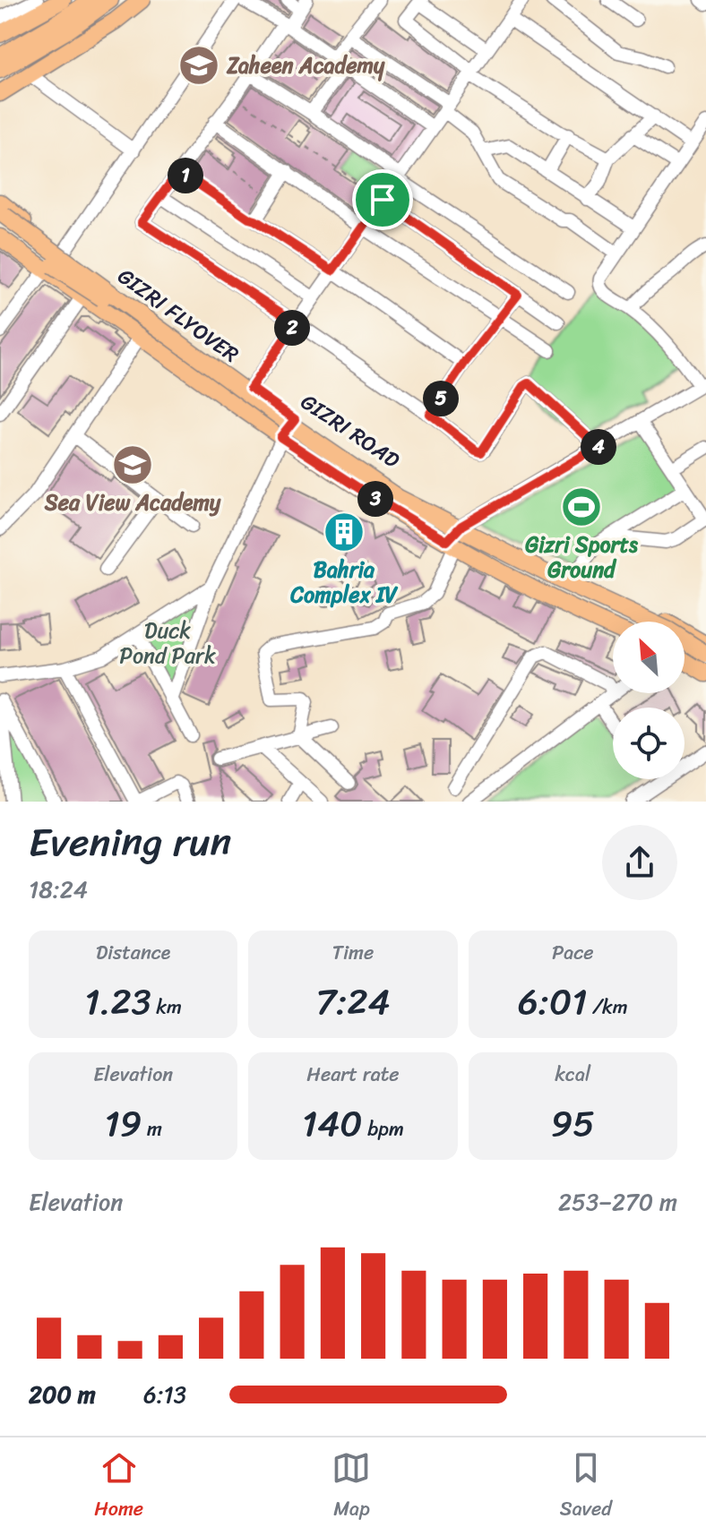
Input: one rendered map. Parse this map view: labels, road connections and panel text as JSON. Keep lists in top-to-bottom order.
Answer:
{
  "streets": {
    "main road": ["GIZRI FLYOVER", "GIZRI ROAD"]
  },
  "crossings": [
    ["GIZRI FLYOVER", "GIZRI ROAD"]
  ],
  "parks": ["Duck Pond Park"],
  "places": {
    "school or university": ["Zaheen Academy", "Sea View Academy"],
    "sports": ["Gizri Sports Ground"],
    "building": ["Bahria Complex IV"]
  },
  "north": "top left",
  "page": {
    "pins": [
      "1",
      "2",
      "5",
      "4",
      "3"
    ],
    "heading": ["Evening run", "18:24"],
    "stats": [
      ["Distance", "1.23 km"],
      ["Time", "7:24"],
      ["Pace", "6:01 /km"],
      ["Elevation", "19 m"],
      ["Heart rate", "140 bpm"],
      ["kcal", "95"]
    ],
    "chart": ["Elevation", "253–270 m"],
    "list": [
      {
        "name": "200 m",
        "note": "6:13"
      }
    ],
    "tabs": ["Home", "Map", "Saved"]
  }
}
